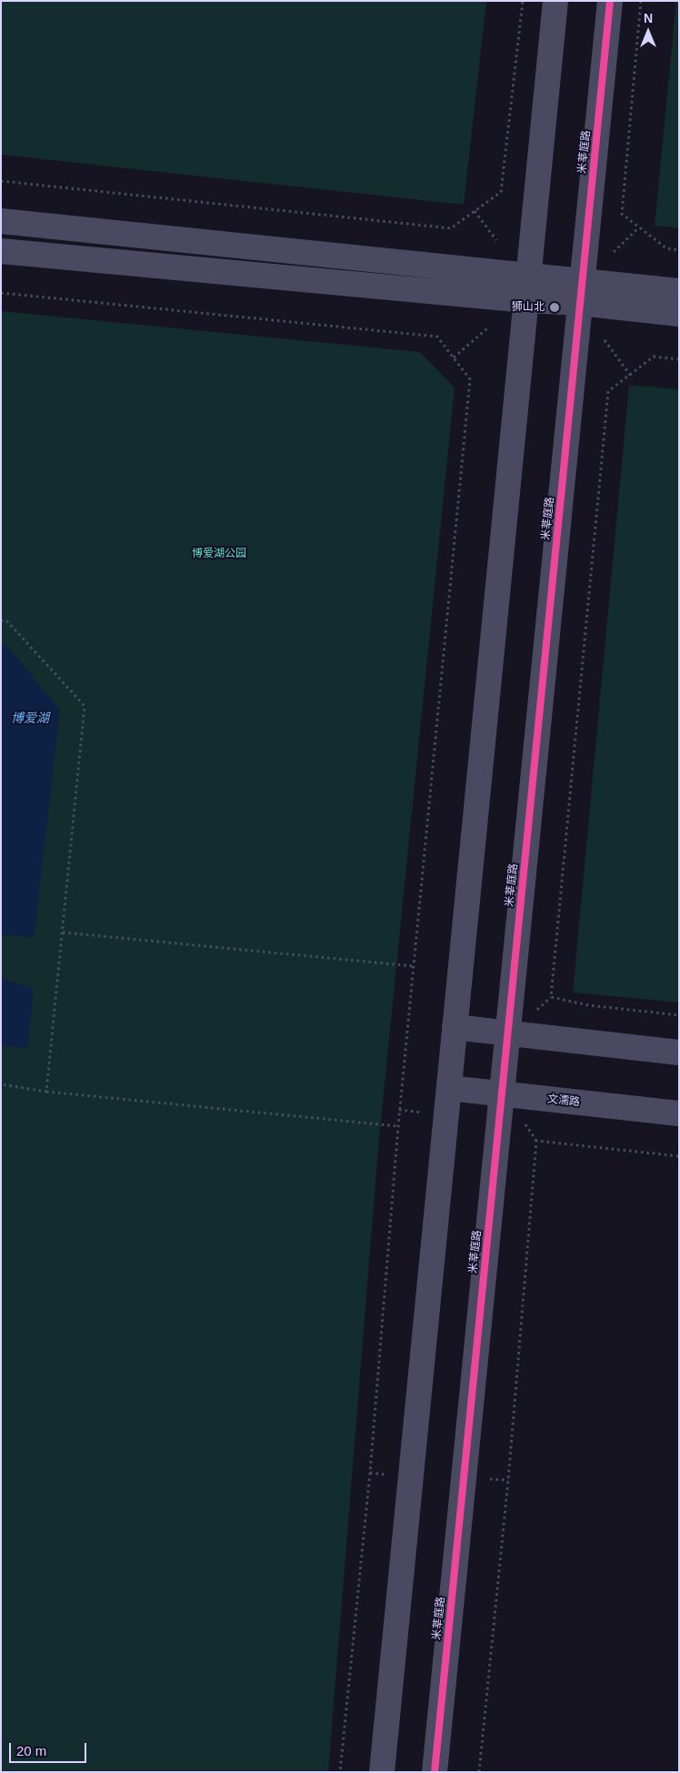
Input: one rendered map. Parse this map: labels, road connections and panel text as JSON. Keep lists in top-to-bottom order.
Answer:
{
  "streets": {
    "street": ["米莘庭路", "文濡路"]
  },
  "crossings": [
    ["米莘庭路", "文濡路"]
  ],
  "water": ["博爱湖"],
  "parks": ["博爱湖公园"],
  "places": ["狮山北"],
  "scale_bar": "20 m",
  "north": "top"
}
